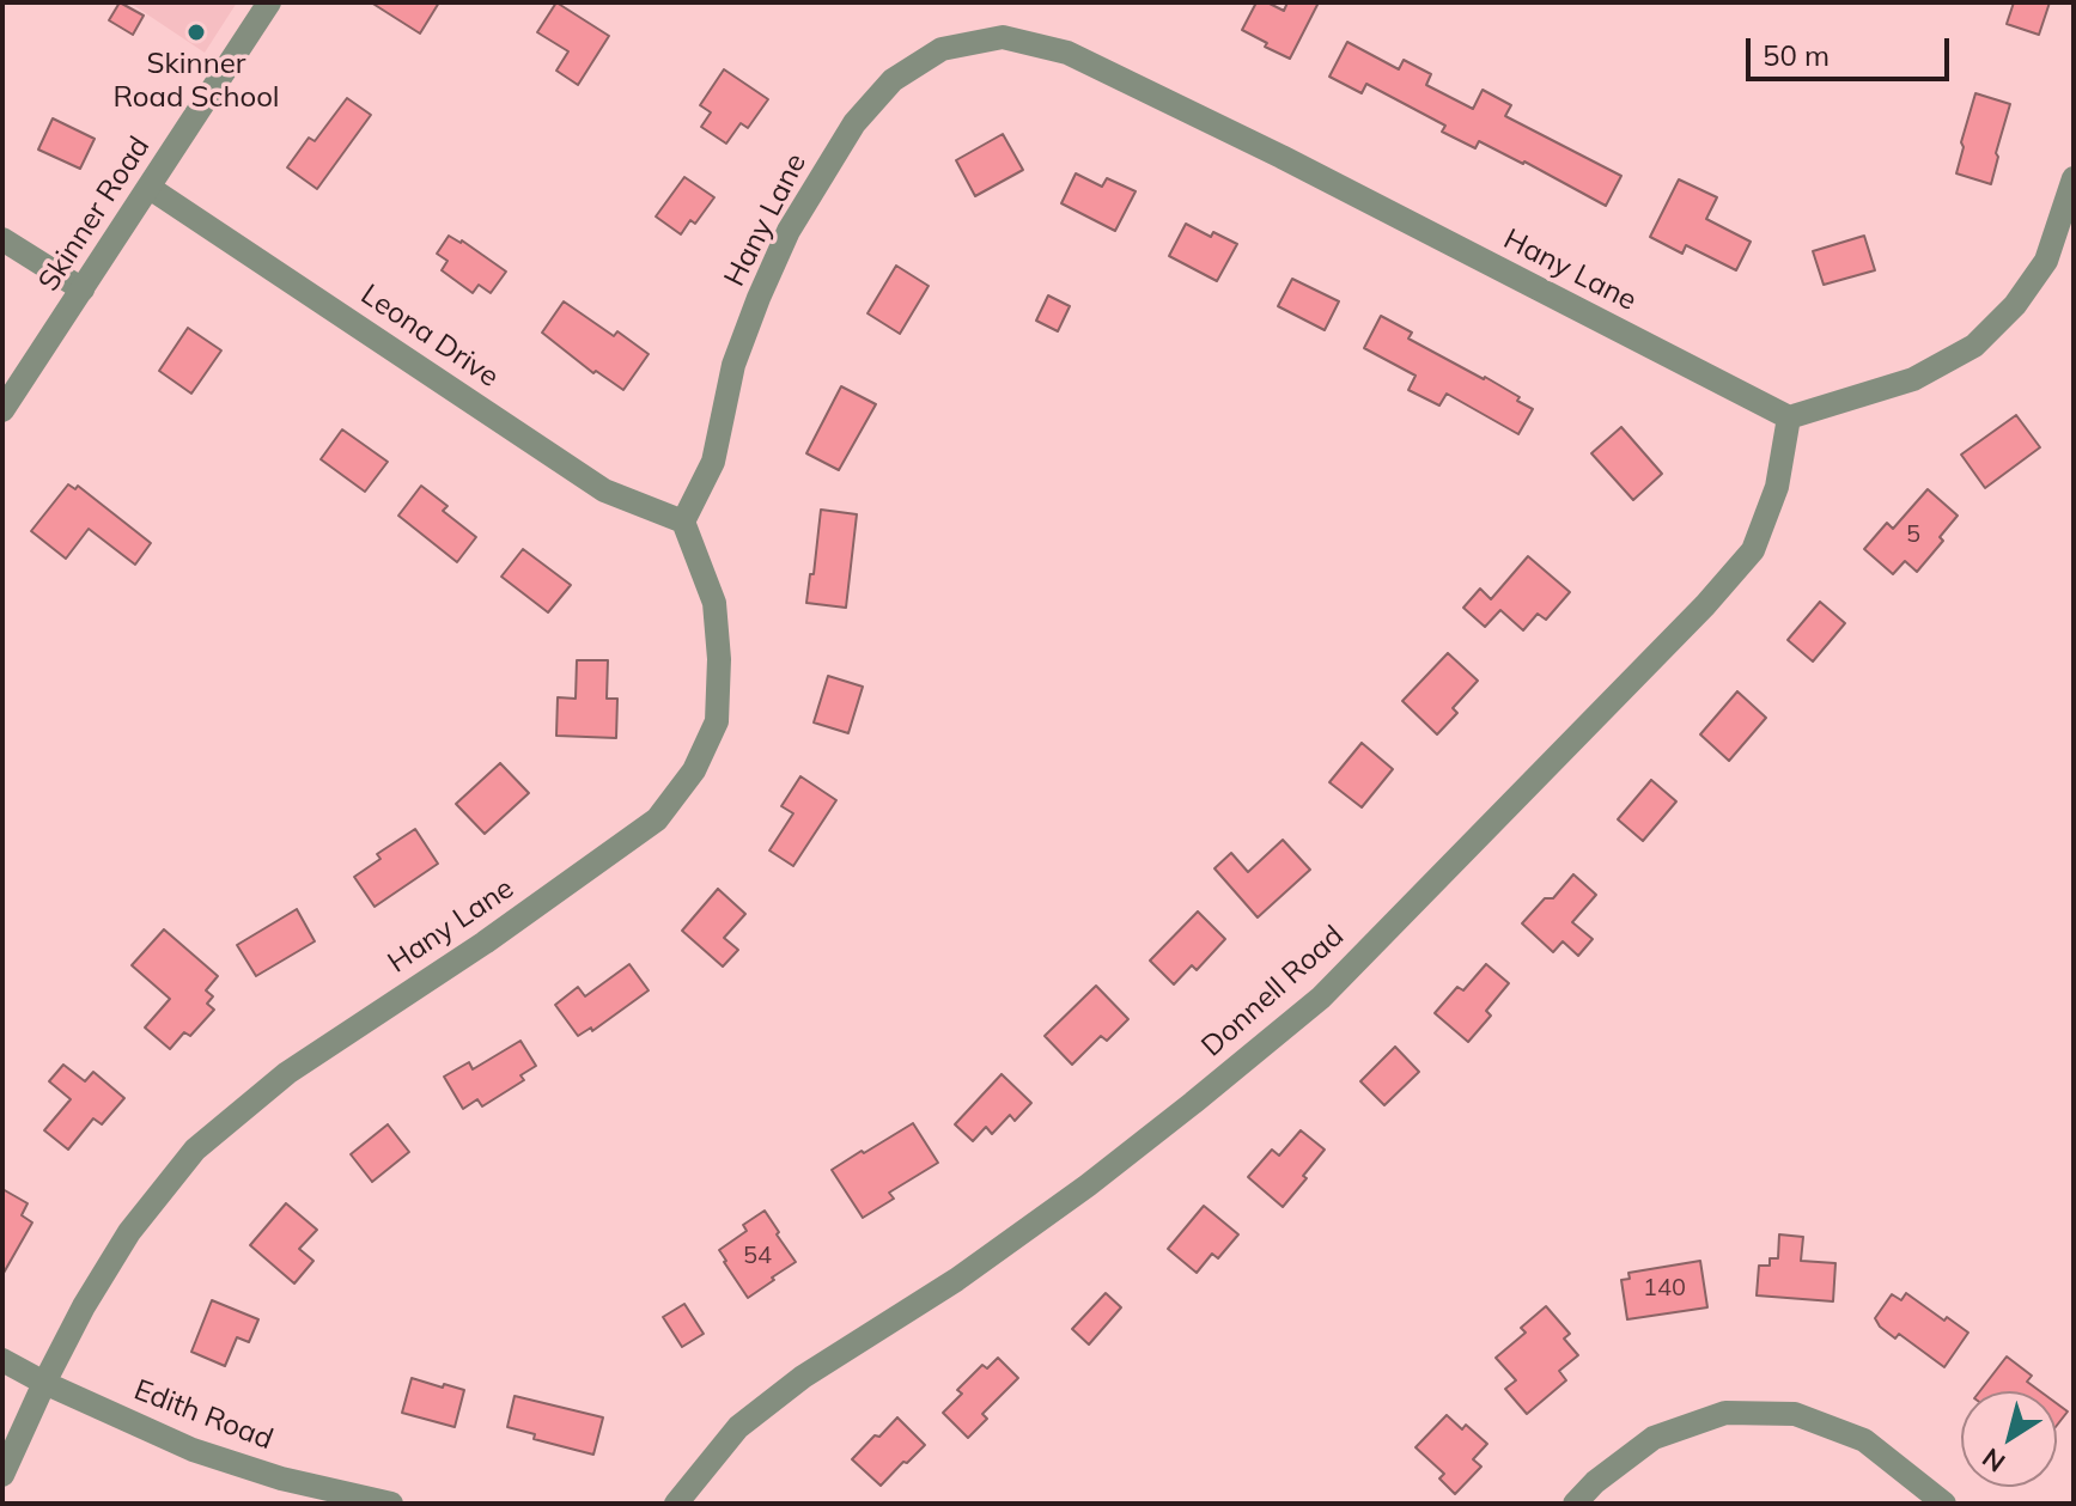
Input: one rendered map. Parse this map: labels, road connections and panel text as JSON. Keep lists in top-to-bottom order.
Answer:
{
  "streets": {
    "street": [
      "Skinner Road",
      "Hany Lane",
      "Leona Drive",
      "Donnell Road",
      "Edith Road"
    ]
  },
  "crossings": [
    ["Skinner Road", "Leona Drive"],
    ["Hany Lane", "Leona Drive"],
    ["Hany Lane", "Donnell Road"],
    ["Hany Lane", "Edith Road"]
  ],
  "places": ["Skinner Road School"],
  "house_numbers": ["5", "54", "140"],
  "scale_bar": "50 m",
  "north": "bottom left"
}
